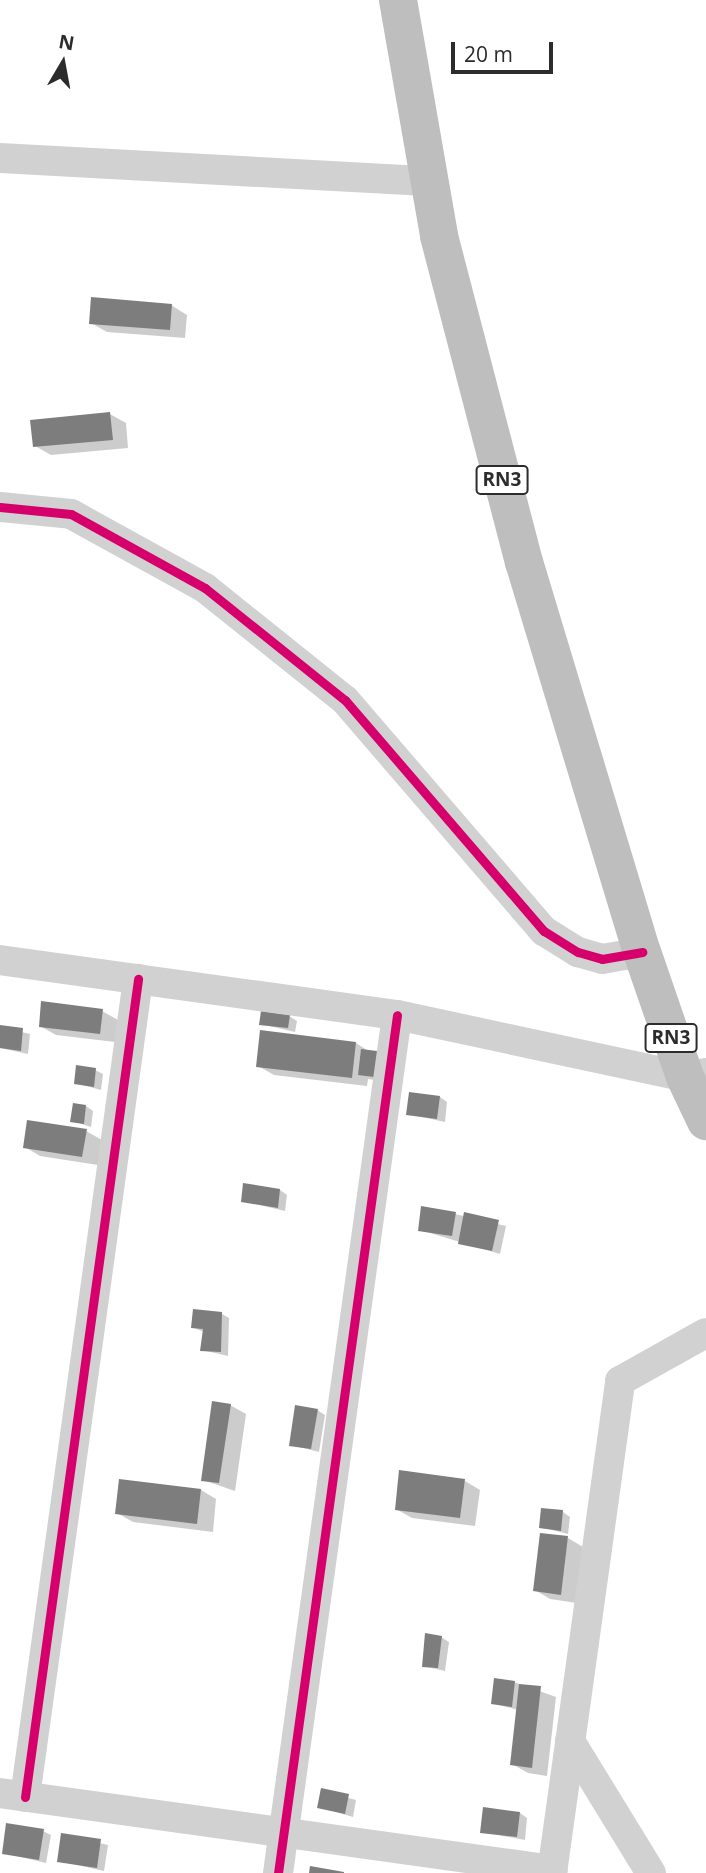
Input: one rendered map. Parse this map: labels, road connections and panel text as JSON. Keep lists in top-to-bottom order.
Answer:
{
  "streets": {
    "highway": ["RN3"]
  },
  "scale_bar": "20 m",
  "north": "top"
}
